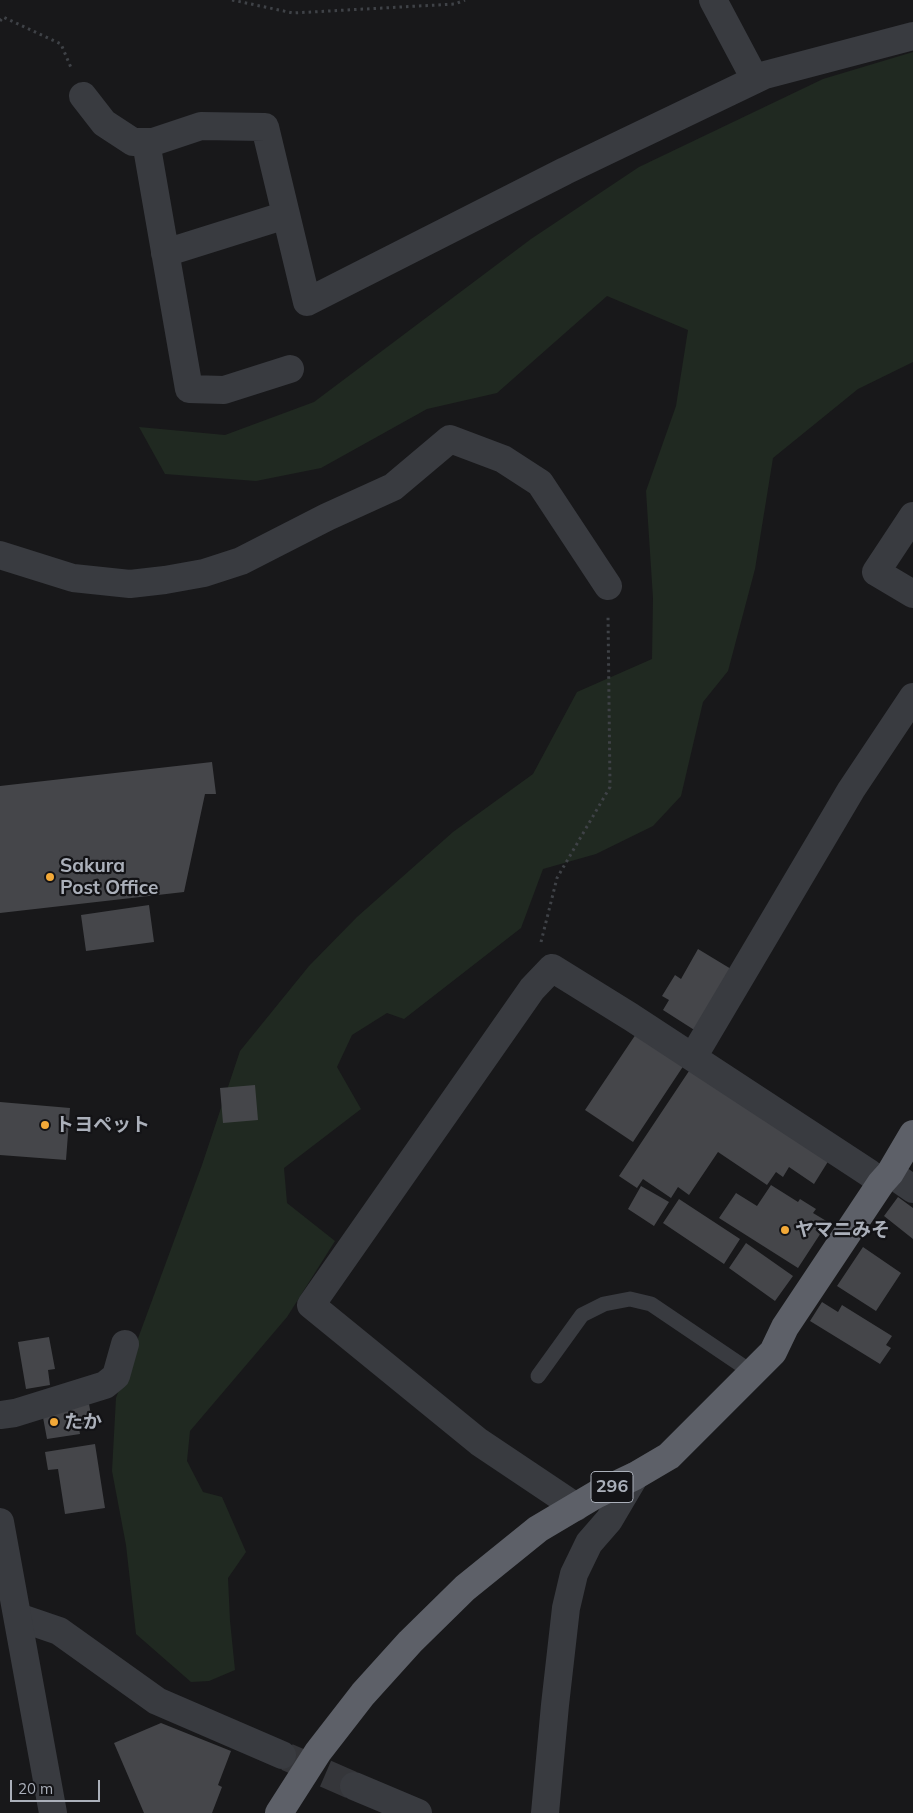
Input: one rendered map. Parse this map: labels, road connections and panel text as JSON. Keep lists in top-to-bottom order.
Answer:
{
  "streets": {
    "highway": ["296"]
  },
  "places": [
    "Sakura Post Office",
    "トヨペット",
    "ヤマニみそ",
    "たか"
  ],
  "scale_bar": "20 m"
}
